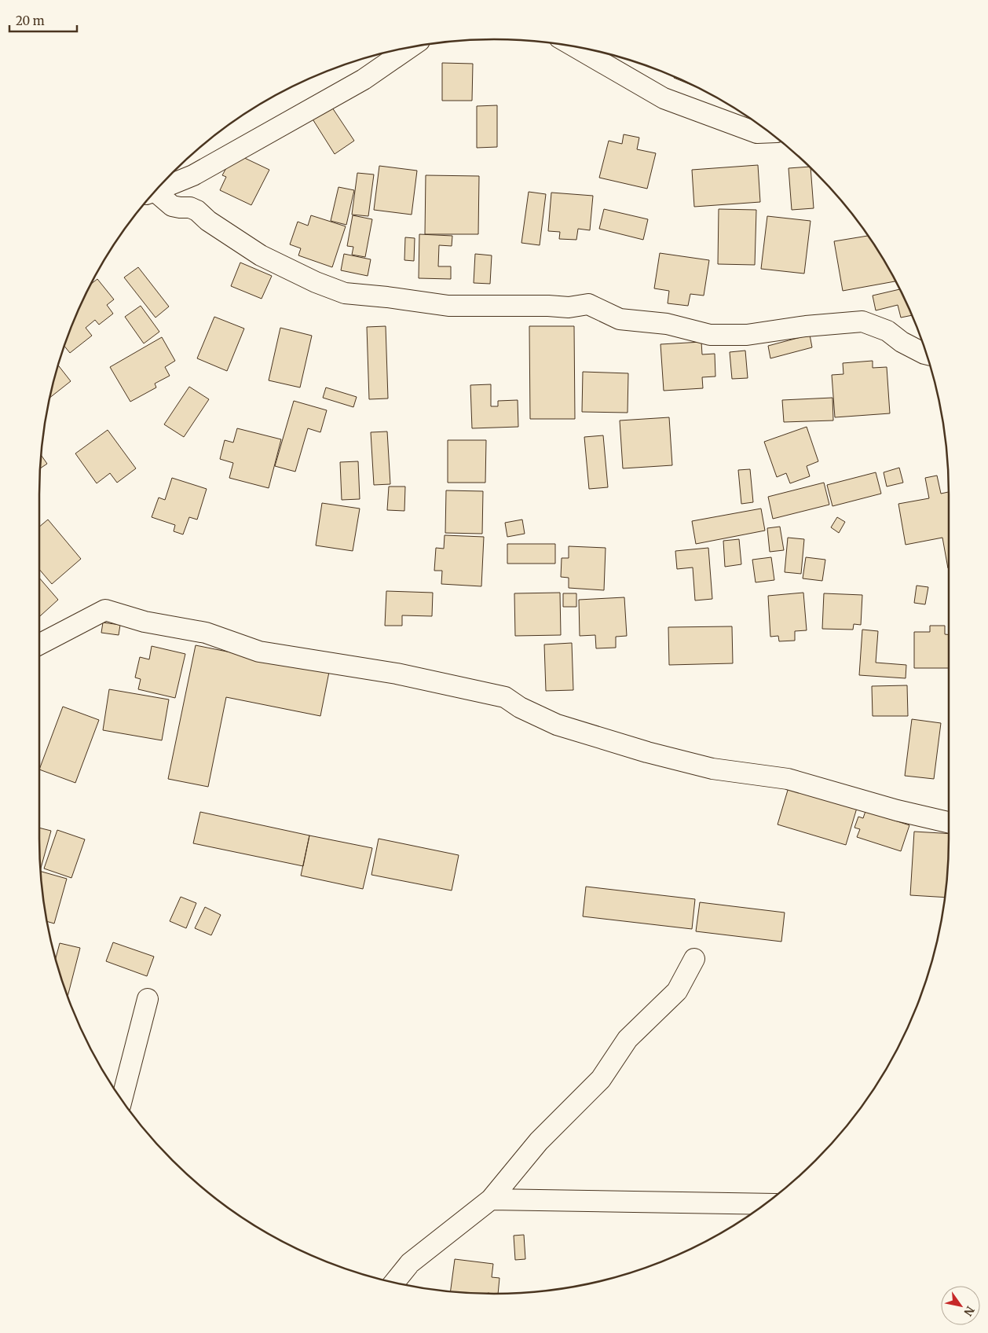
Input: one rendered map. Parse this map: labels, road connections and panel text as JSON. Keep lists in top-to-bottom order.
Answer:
{
  "scale_bar": "20 m",
  "north": "bottom right"
}
